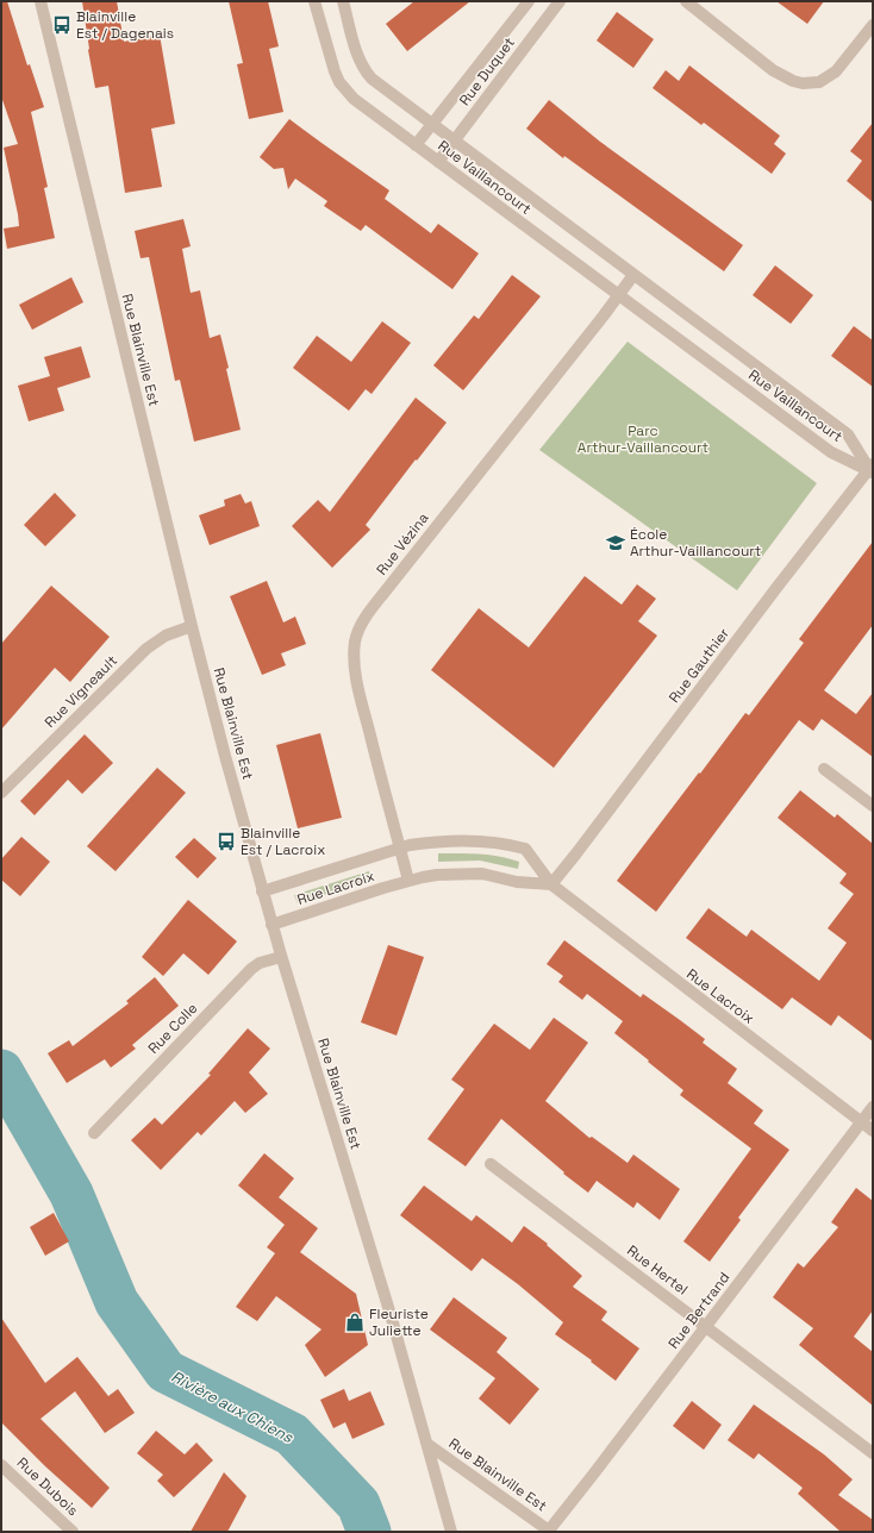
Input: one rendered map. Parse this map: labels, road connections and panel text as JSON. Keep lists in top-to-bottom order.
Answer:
{
  "streets": {
    "street": [
      "Rue Duquet",
      "Rue Vaillancourt",
      "Rue Blainville Est",
      "Rue Vézina",
      "Rue Gauthier",
      "Rue Vigneault",
      "Rue Lacroix",
      "Rue Colle",
      "Rue Hertel",
      "Rue Bertrand",
      "Rue Dubois"
    ]
  },
  "crossings": [
    ["Rue Duquet", "Rue Vaillancourt"],
    ["Rue Vaillancourt", "Rue Vézina"],
    ["Rue Vaillancourt", "Rue Gauthier"],
    ["Rue Blainville Est", "Rue Vigneault"],
    ["Rue Blainville Est", "Rue Lacroix"],
    ["Rue Blainville Est", "Rue Colle"],
    ["Rue Blainville Est", "Rue Bertrand"],
    ["Rue Vézina", "Rue Lacroix"],
    ["Rue Gauthier", "Rue Lacroix"],
    ["Rue Lacroix", "Rue Bertrand"],
    ["Rue Hertel", "Rue Bertrand"]
  ],
  "water": ["Rivière aux Chiens"],
  "parks": ["Parc Arthur-Vaillancourt"],
  "places": {
    "bus stop": ["Blainville Est / Dagenais", "Blainville Est / Lacroix"],
    "school or university": ["École Arthur-Vaillancourt"],
    "shop": ["Fleuriste Juliette"]
  }
}
